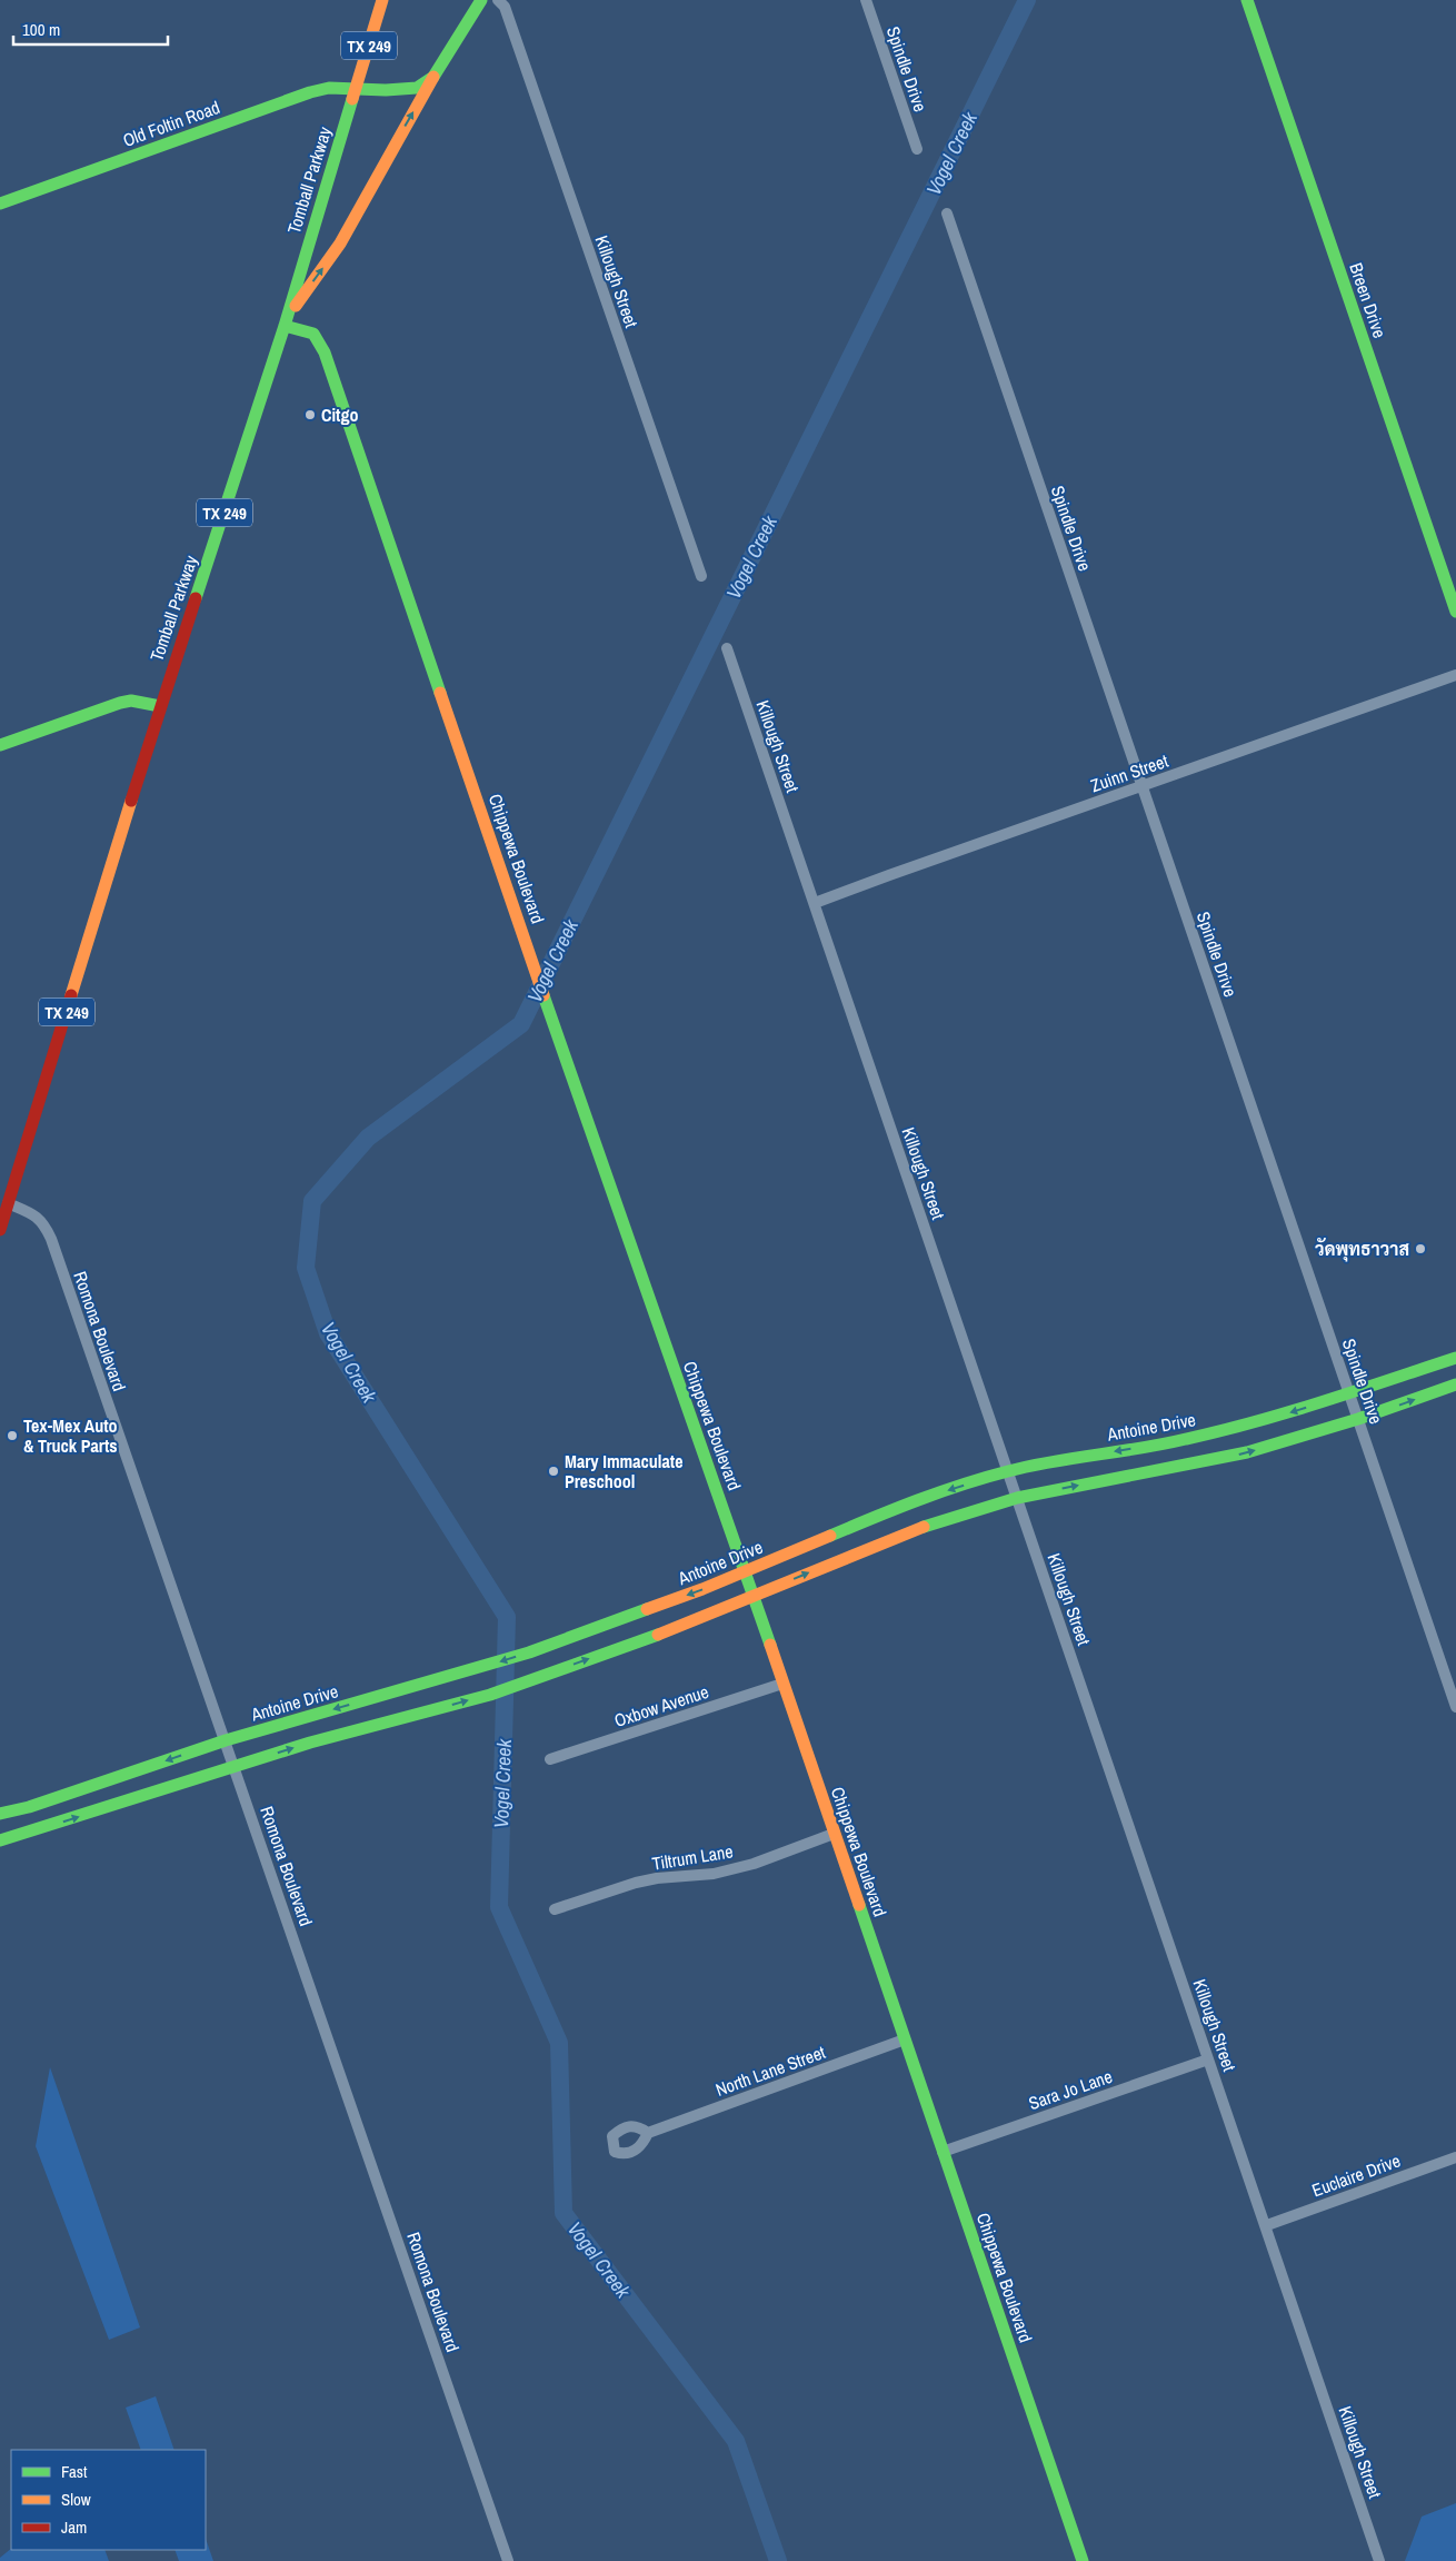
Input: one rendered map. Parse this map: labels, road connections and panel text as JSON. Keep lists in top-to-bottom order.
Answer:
{
  "streets": {
    "main road": [
      "TX 249",
      "Old Foltin Road",
      "Tomball Parkway",
      "Breen Drive",
      "Chippewa Boulevard",
      "Antoine Drive"
    ],
    "street": [
      "Spindle Drive",
      "Killough Street",
      "Zuinn Street",
      "Romona Boulevard",
      "Oxbow Avenue",
      "Tiltrum Lane",
      "North Lane Street",
      "Sara Jo Lane",
      "Euclaire Drive"
    ]
  },
  "crossings": [
    ["Spindle Drive", "Zuinn Street"],
    ["Spindle Drive", "Antoine Drive"],
    ["Old Foltin Road", "Tomball Parkway"],
    ["Tomball Parkway", "Chippewa Boulevard"],
    ["Tomball Parkway", "Romona Boulevard"],
    ["Killough Street", "Zuinn Street"],
    ["Killough Street", "Antoine Drive"],
    ["Killough Street", "Sara Jo Lane"],
    ["Killough Street", "Euclaire Drive"],
    ["Chippewa Boulevard", "Antoine Drive"],
    ["Chippewa Boulevard", "Oxbow Avenue"],
    ["Chippewa Boulevard", "Tiltrum Lane"],
    ["Chippewa Boulevard", "North Lane Street"],
    ["Chippewa Boulevard", "Sara Jo Lane"],
    ["Romona Boulevard", "Antoine Drive"]
  ],
  "water": ["Vogel Creek"],
  "places": [
    "Citgo",
    "วัดพุทธาวาส",
    "Tex-Mex Auto & Truck Parts",
    "Mary Immaculate Preschool"
  ],
  "legend": ["Fast", "Slow", "Jam"],
  "scale_bar": "100 m"
}
